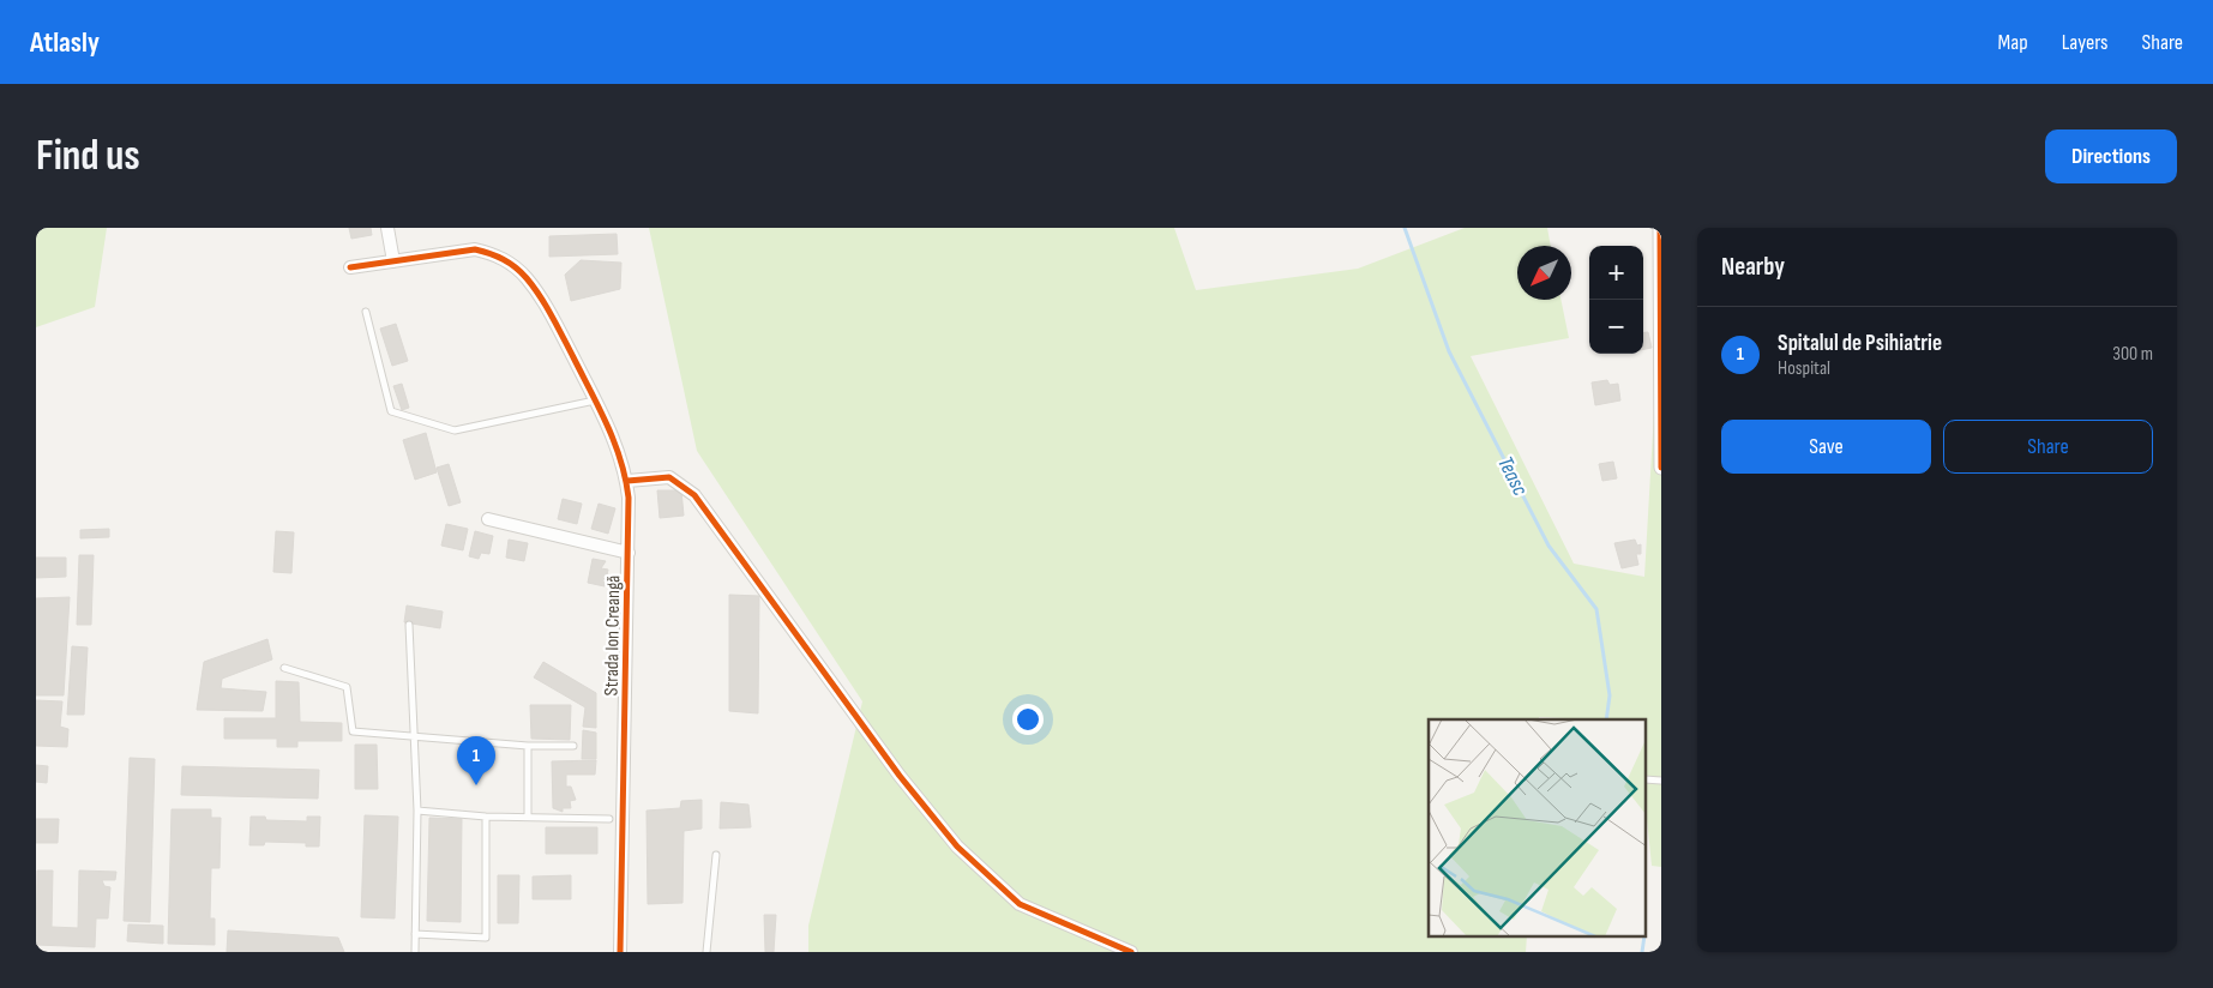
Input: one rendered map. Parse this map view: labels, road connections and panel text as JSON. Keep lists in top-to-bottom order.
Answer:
{
  "streets": {
    "street": ["Strada Ion Creangă"]
  },
  "water": ["Teasc"],
  "north": "bottom left",
  "page": {
    "header": "Atlasly",
    "nav": ["Map", "Layers", "Share"],
    "buttons": [
      "Directions",
      ["Save", "Share"]
    ],
    "title": "Find us",
    "heading": "Nearby",
    "map_buttons": ["+", "−"],
    "list": [
      {
        "mark": "1",
        "name": "Spitalul de Psihiatrie",
        "note": "Hospital",
        "value": "300 m"
      }
    ],
    "pins": "1"
  }
}
